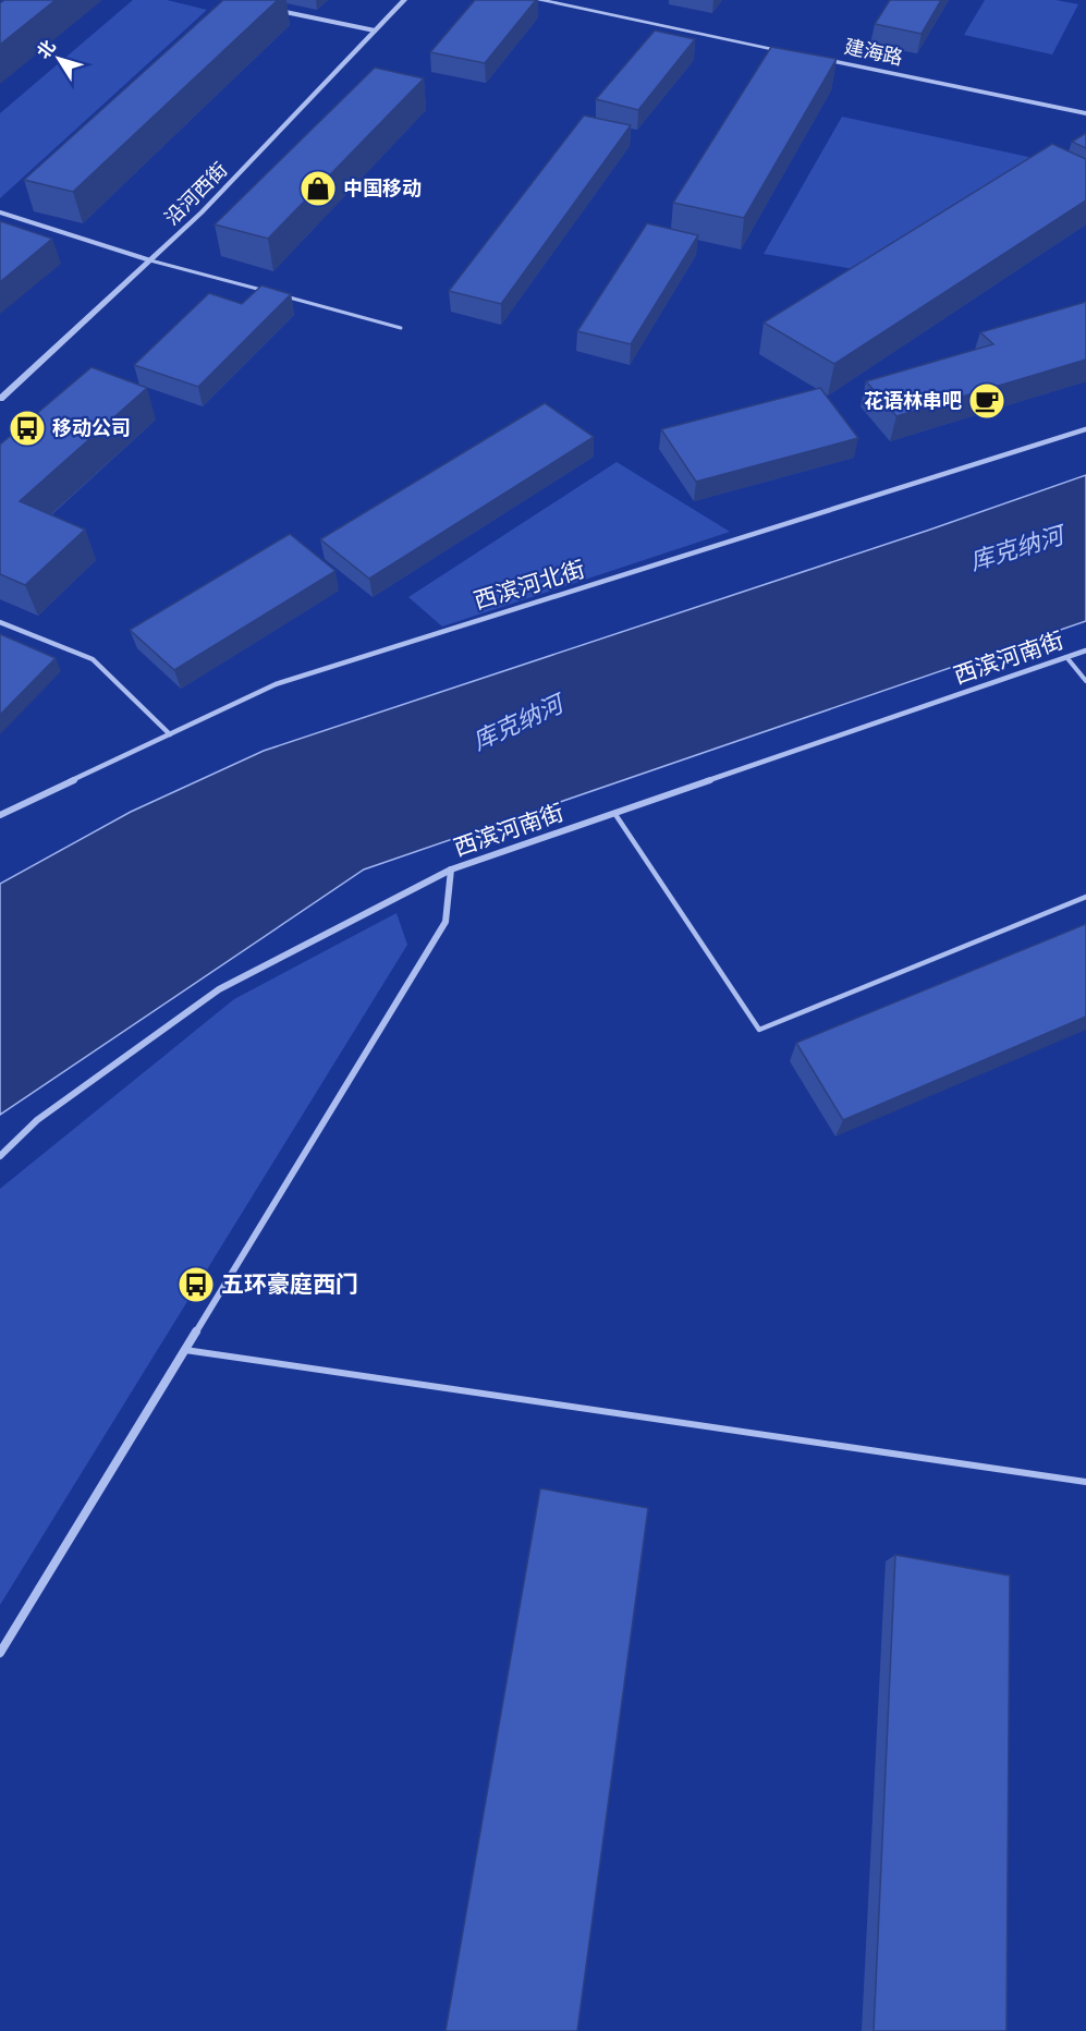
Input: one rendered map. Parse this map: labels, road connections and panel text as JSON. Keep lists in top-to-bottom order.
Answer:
{
  "streets": {
    "street": [
      "建海路",
      "沿河西街",
      "西滨河北街",
      "西滨河南街"
    ]
  },
  "water": ["库克纳河"],
  "places": {
    "shop": ["中国移动"],
    "cafe": ["花语林串吧"],
    "bus stop": ["移动公司", "五环豪庭西门"]
  },
  "north": "top left"
}
